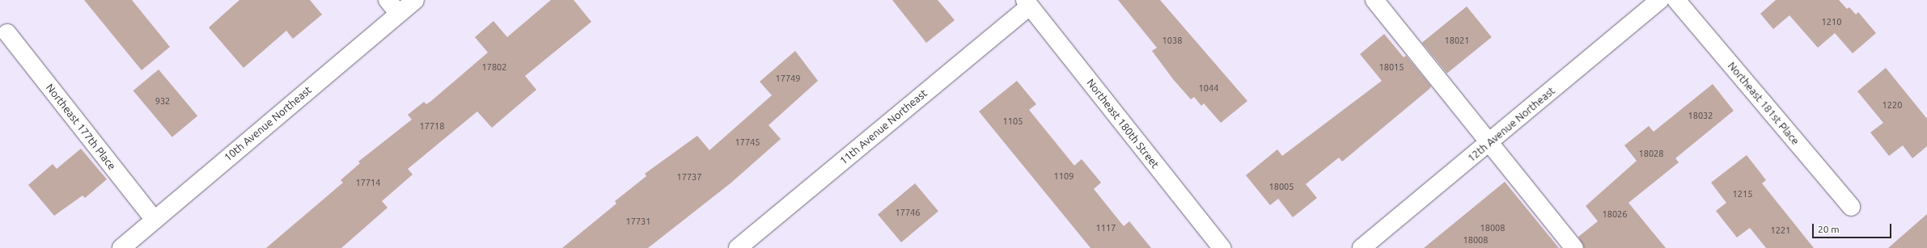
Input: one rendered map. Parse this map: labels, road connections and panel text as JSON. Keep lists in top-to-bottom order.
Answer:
{
  "streets": {
    "street": [
      "Northeast 181st Place",
      "10th Avenue Northeast",
      "Northeast 180th Street",
      "12th Avenue Northeast",
      "Northeast 177th Place",
      "11th Avenue Northeast"
    ]
  },
  "crossings": [
    ["10th Avenue Northeast", "Northeast 177th Place"],
    ["Northeast 180th Street", "11th Avenue Northeast"]
  ],
  "house_numbers": [
    "1210",
    "1038",
    "18021",
    "17802",
    "18015",
    "17749",
    "1044",
    "932",
    "1220",
    "18032",
    "1105",
    "17718",
    "17745",
    "18028",
    "1109",
    "17737",
    "17714",
    "18005",
    "1215",
    "17746",
    "18026",
    "17731",
    "1117",
    "18008",
    "1221",
    "18008"
  ],
  "scale_bar": "20 m"
}
